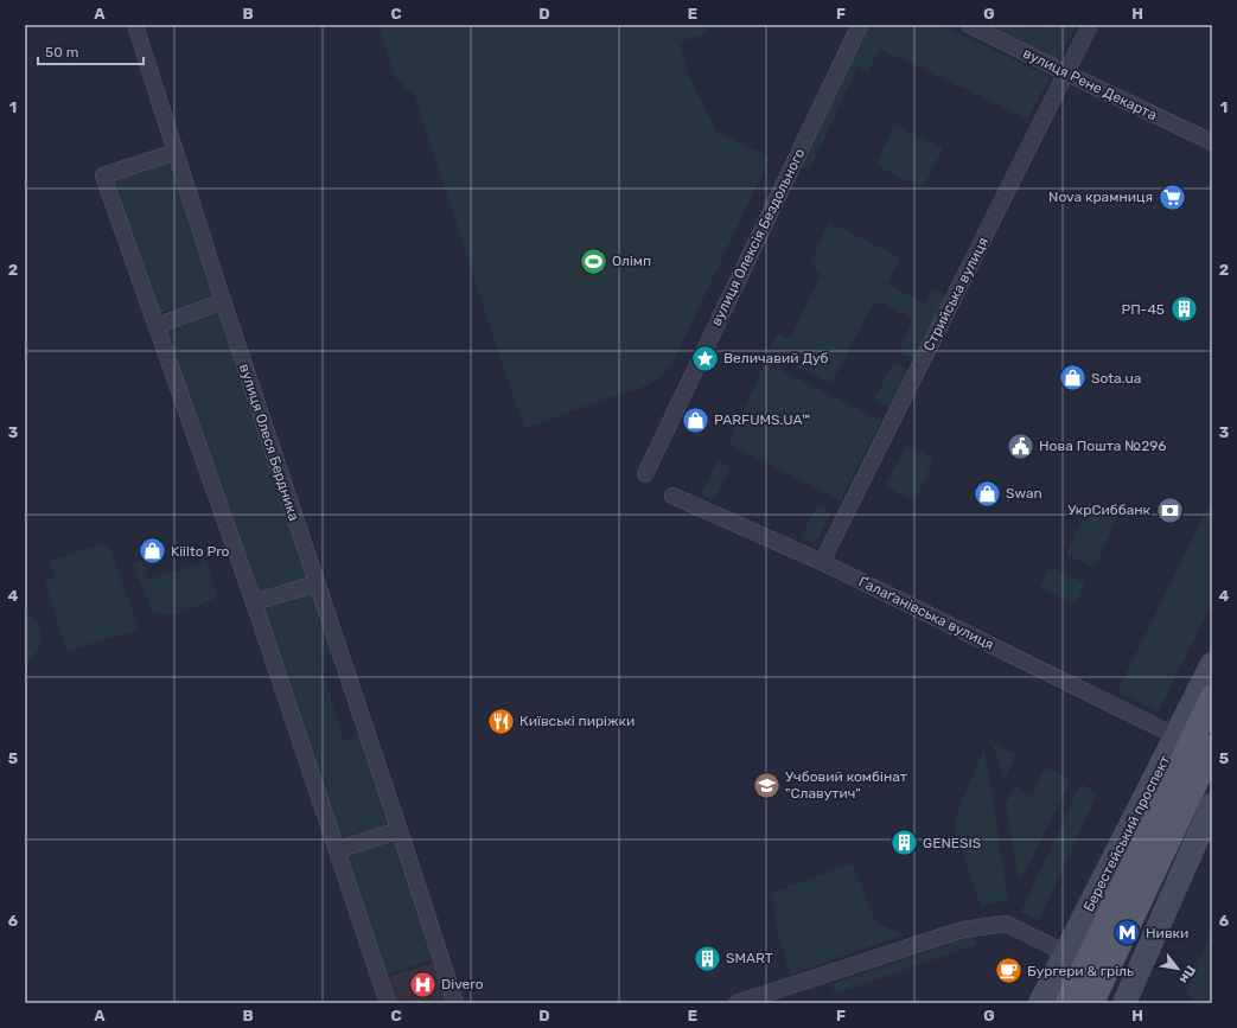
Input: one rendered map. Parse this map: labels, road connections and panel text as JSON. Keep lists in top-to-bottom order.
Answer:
{
  "streets": {
    "main road": ["Берестейський проспект"],
    "street": [
      "вулиця Рене Декарта",
      "вулиця Олексія Бездольного",
      "Стрийська вулиця",
      "вулиця Олеся Бердника",
      "Ґалаґанівська вулиця"
    ]
  },
  "crossings": [
    ["вулиця Рене Декарта", "Стрийська вулиця"],
    ["Стрийська вулиця", "Ґалаґанівська вулиця"],
    ["Ґалаґанівська вулиця", "Берестейський проспект"]
  ],
  "places": {
    "supermarket": ["Nova крамниця"],
    "sports": ["Олімп"],
    "building": ["РП-45", "GENESIS", "SMART"],
    "place": ["Величавий Дуб"],
    "shop": [
      "Sota.ua",
      "PARFUMS.UA™",
      "Swan",
      "Kiilto Pro"
    ],
    "public building": ["Нова Пошта №296"],
    "bank": ["УкрСиббанк"],
    "restaurant": ["Київські пиріжки"],
    "school or university": ["Учбовий комбінат \"Славутич\""],
    "metro station": ["Нивки"],
    "cafe": ["Бургери & гріль"],
    "hospital": ["Divero"]
  },
  "scale_bar": "50 m",
  "north": "bottom right",
  "grid": {
    "columns": [
      "A",
      "B",
      "C",
      "D",
      "E",
      "F",
      "G",
      "H"
    ],
    "rows": [
      "1",
      "2",
      "3",
      "4",
      "5",
      "6"
    ]
  }
}
